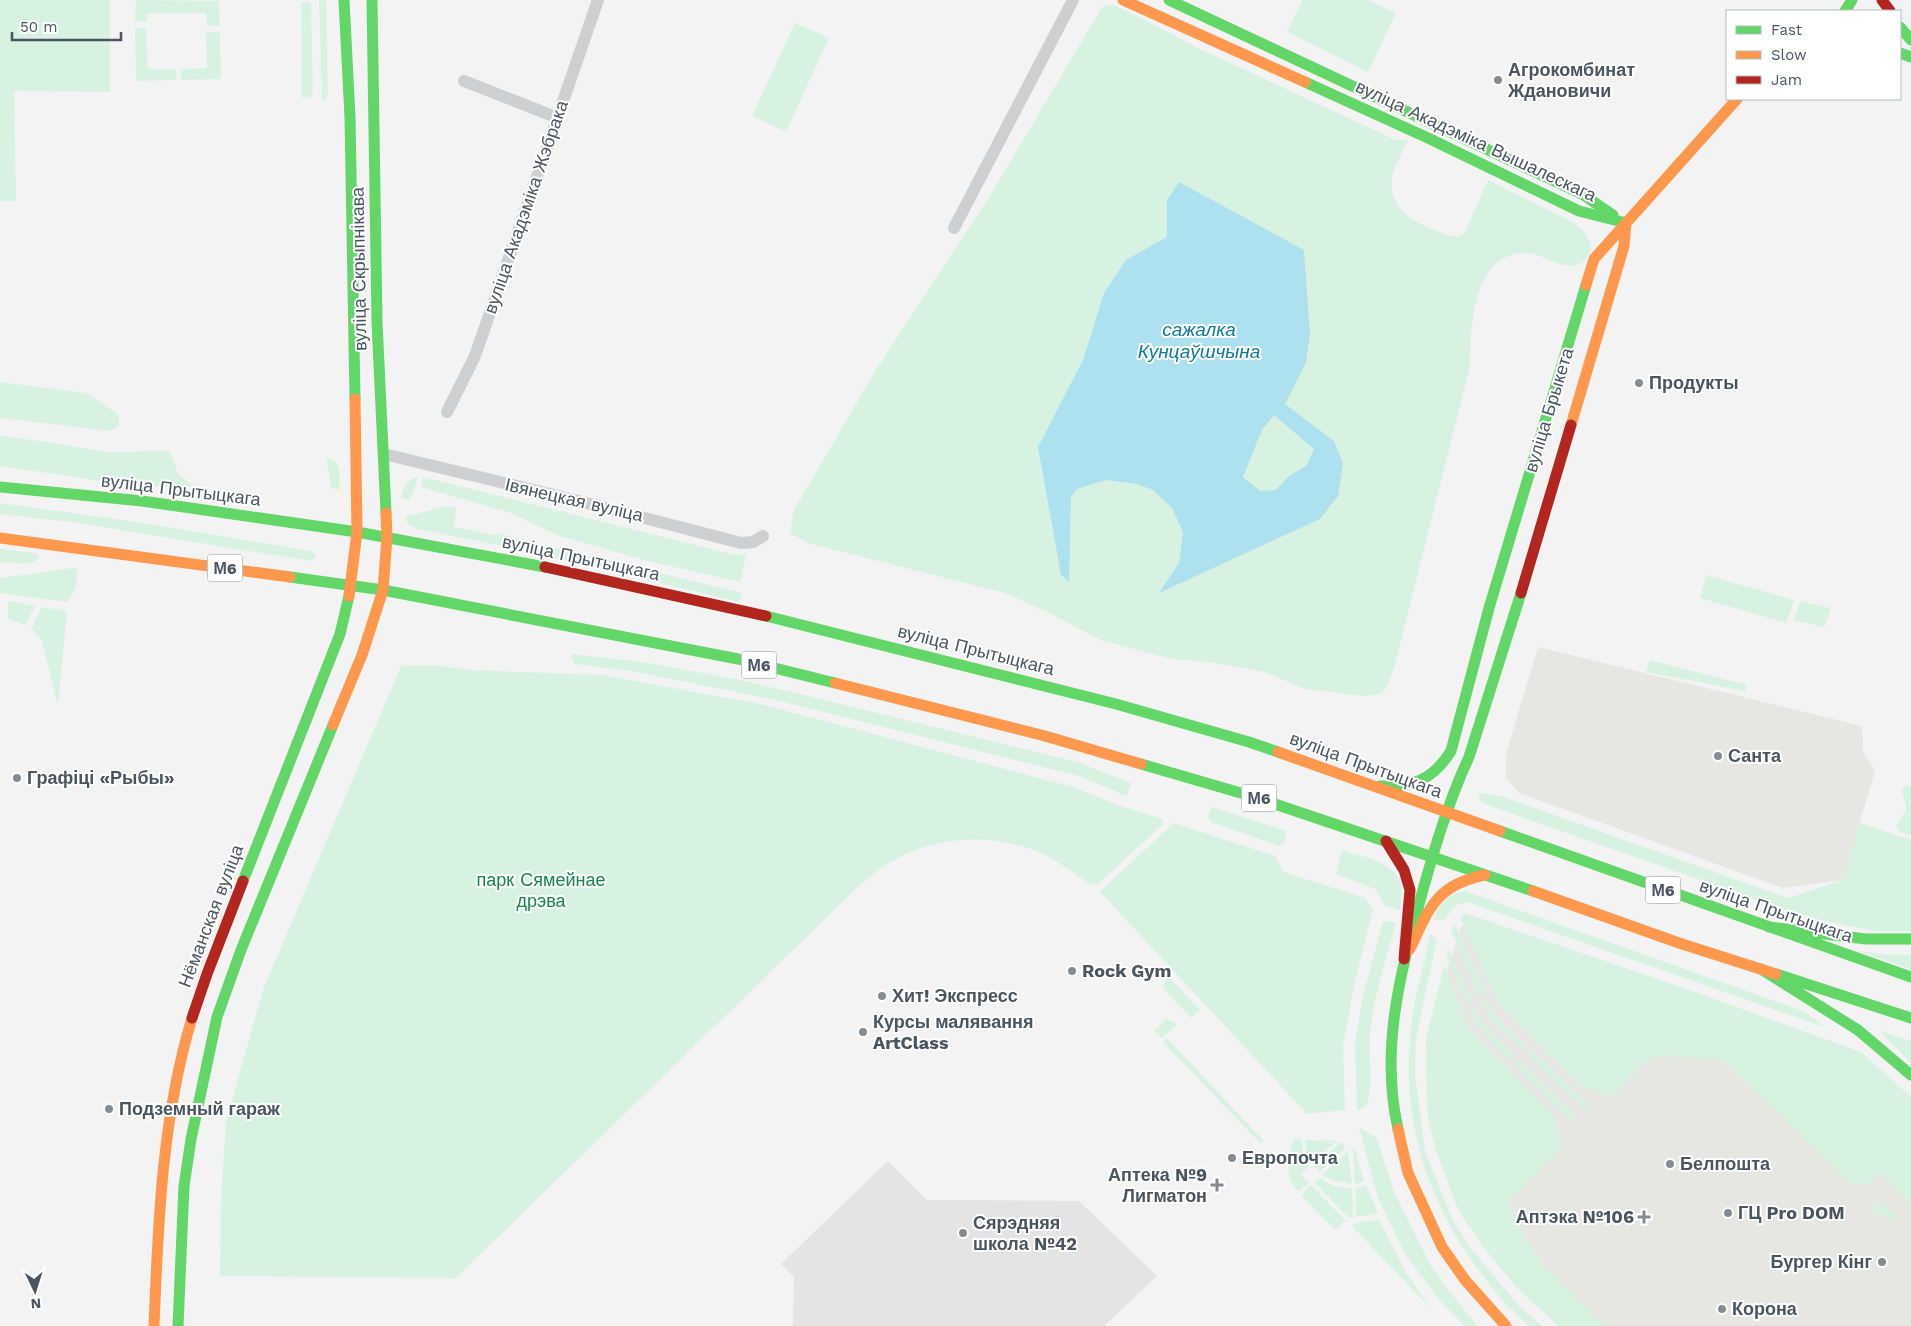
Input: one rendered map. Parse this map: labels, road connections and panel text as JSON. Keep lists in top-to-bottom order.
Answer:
{
  "streets": {
    "main road": [
      "вуліца Акадэміка Вышалескага",
      "вуліца Скрыпнікава",
      "вуліца Брыкета",
      "вуліца Прытыцкага",
      "М6",
      "Нёманская вуліца"
    ],
    "street": ["вуліца Акадэміка Жэбрака", "Івянецкая вуліца"]
  },
  "crossings": [
    ["вуліца Акадэміка Вышалескага", "вуліца Брыкета"],
    ["вуліца Скрыпнікава", "вуліца Прытыцкага"],
    ["вуліца Скрыпнікава", "Івянецкая вуліца"],
    ["вуліца Скрыпнікава", "Нёманская вуліца"],
    ["вуліца Брыкета", "вуліца Прытыцкага"],
    ["вуліца Брыкета", "М6"],
    ["вуліца Прытыцкага", "Нёманская вуліца"],
    ["М6", "Нёманская вуліца"]
  ],
  "water": ["сажалка Кунцаўшчына"],
  "parks": ["парк Сямейнае дрэва"],
  "places": {
    "other": [
      "Агрокомбинат Ждановичи",
      "Продукты",
      "Санта",
      "Графіці «Рыбы»",
      "Rock Gym",
      "Хит! Экспресс",
      "Курсы малявання ArtClass",
      "Подземный гараж",
      "Европочта",
      "Белпошта",
      "ГЦ Pro DOM",
      "Сярэдняя школа №42",
      "Бургер Кінг",
      "Корона"
    ],
    "health": ["Аптека №9 Лигматон", "Аптэка №106"]
  },
  "legend": ["Fast", "Slow", "Jam"],
  "scale_bar": "50 m",
  "north": "bottom"
}
